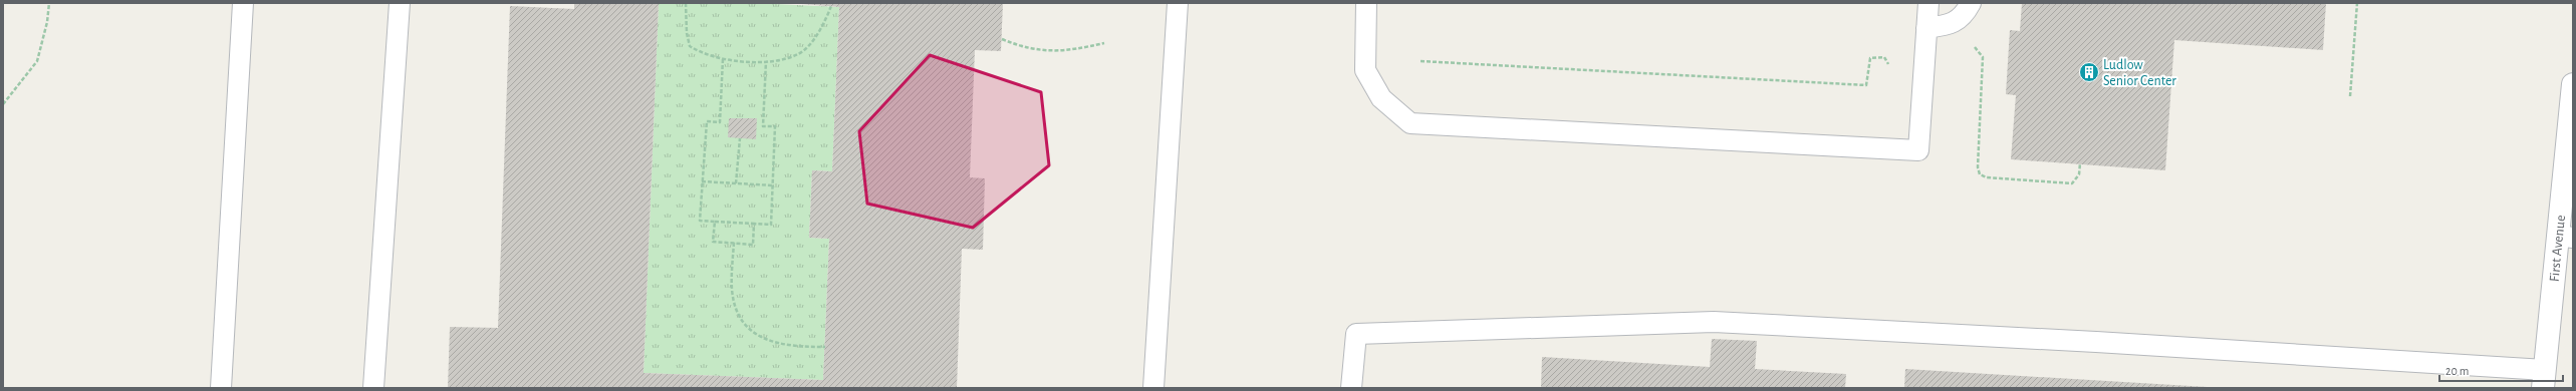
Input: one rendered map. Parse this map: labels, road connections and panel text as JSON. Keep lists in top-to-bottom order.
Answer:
{
  "streets": {
    "street": ["First Avenue"]
  },
  "places": {
    "building": ["Ludlow Senior Center"]
  },
  "scale_bar": "20 m"
}
